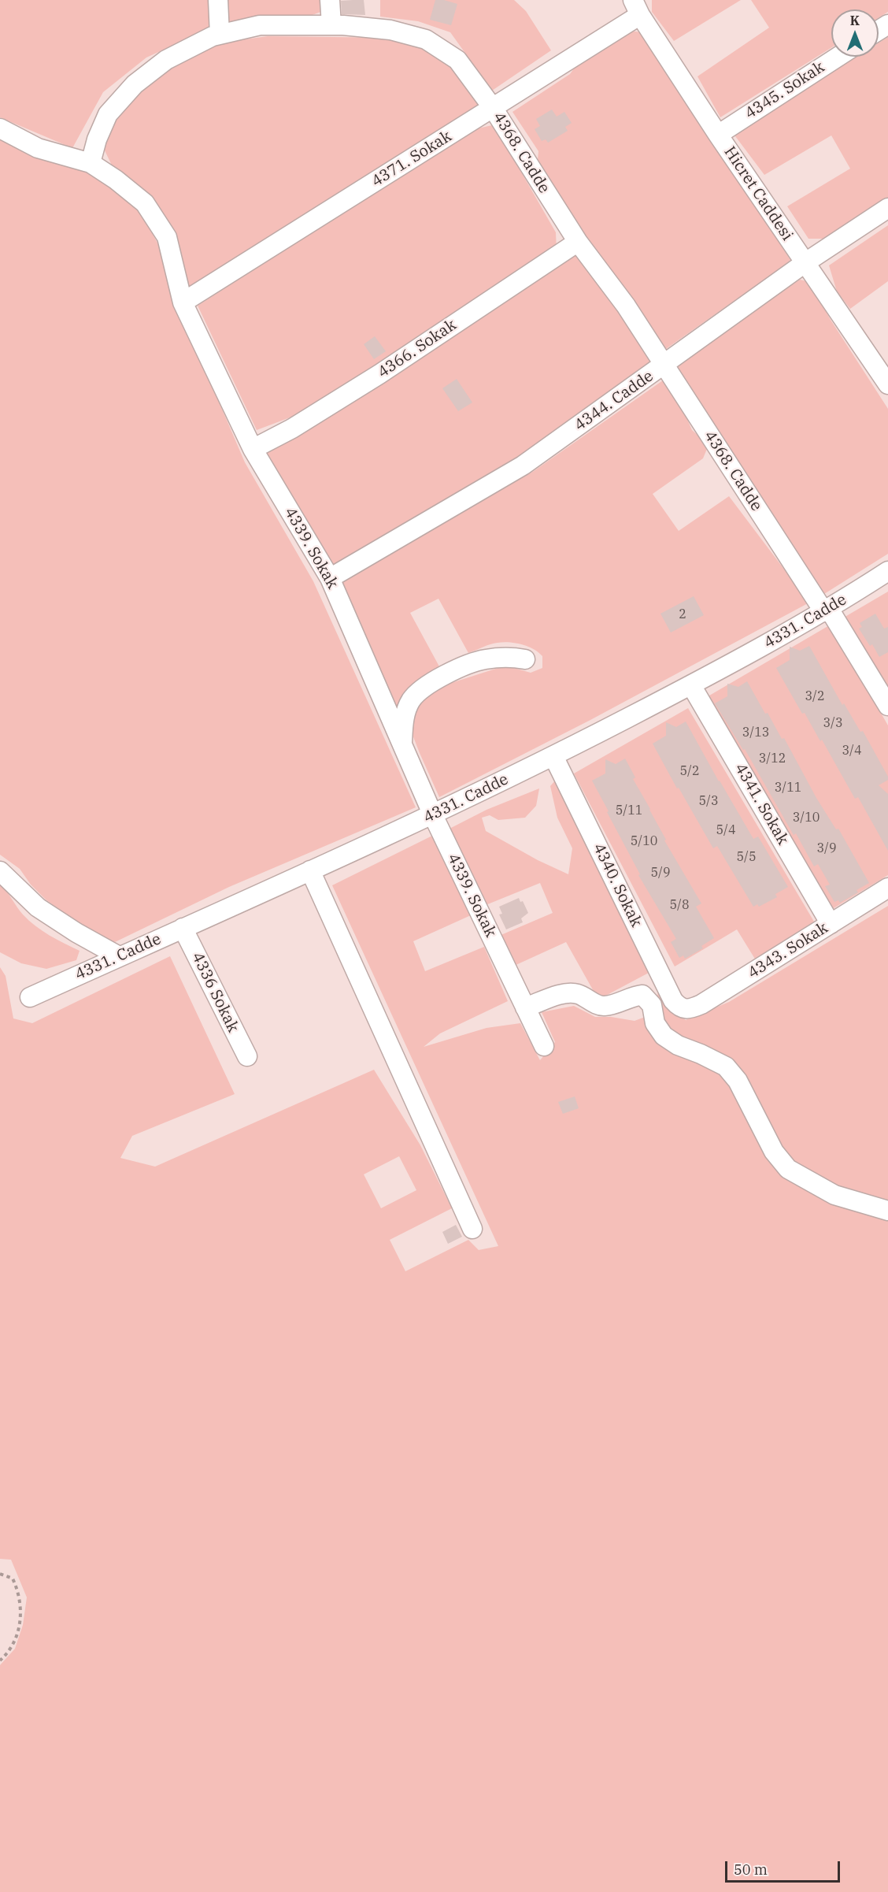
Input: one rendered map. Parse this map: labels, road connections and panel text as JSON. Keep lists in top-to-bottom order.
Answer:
{
  "streets": {
    "street": [
      "4345. Sokak",
      "4368. Cadde",
      "4371. Sokak",
      "Hicret Caddesi",
      "4366. Sokak",
      "4344. Cadde",
      "4339. Sokak",
      "4331. Cadde",
      "4341. Sokak",
      "4340. Sokak",
      "4343. Sokak",
      "4336 Sokak"
    ]
  },
  "crossings": [
    ["4345. Sokak", "Hicret Caddesi"],
    ["4368. Cadde", "4371. Sokak"],
    ["4368. Cadde", "4366. Sokak"],
    ["4368. Cadde", "4344. Cadde"],
    ["4368. Cadde", "4339. Sokak"],
    ["4368. Cadde", "4331. Cadde"],
    ["4371. Sokak", "Hicret Caddesi"],
    ["4371. Sokak", "4339. Sokak"],
    ["Hicret Caddesi", "4344. Cadde"],
    ["4366. Sokak", "4339. Sokak"],
    ["4344. Cadde", "4339. Sokak"],
    ["4339. Sokak", "4331. Cadde"],
    ["4331. Cadde", "4341. Sokak"],
    ["4331. Cadde", "4340. Sokak"],
    ["4331. Cadde", "4336 Sokak"],
    ["4341. Sokak", "4343. Sokak"],
    ["4340. Sokak", "4343. Sokak"]
  ],
  "house_numbers": [
    "2",
    "3/2",
    "3/3",
    "3/13",
    "3/4",
    "3/12",
    "5/2",
    "3/11",
    "5/3",
    "5/11",
    "3/10",
    "5/4",
    "5/10",
    "3/9",
    "5/5",
    "5/9",
    "5/8"
  ],
  "scale_bar": "50 m",
  "north": "top"
}
